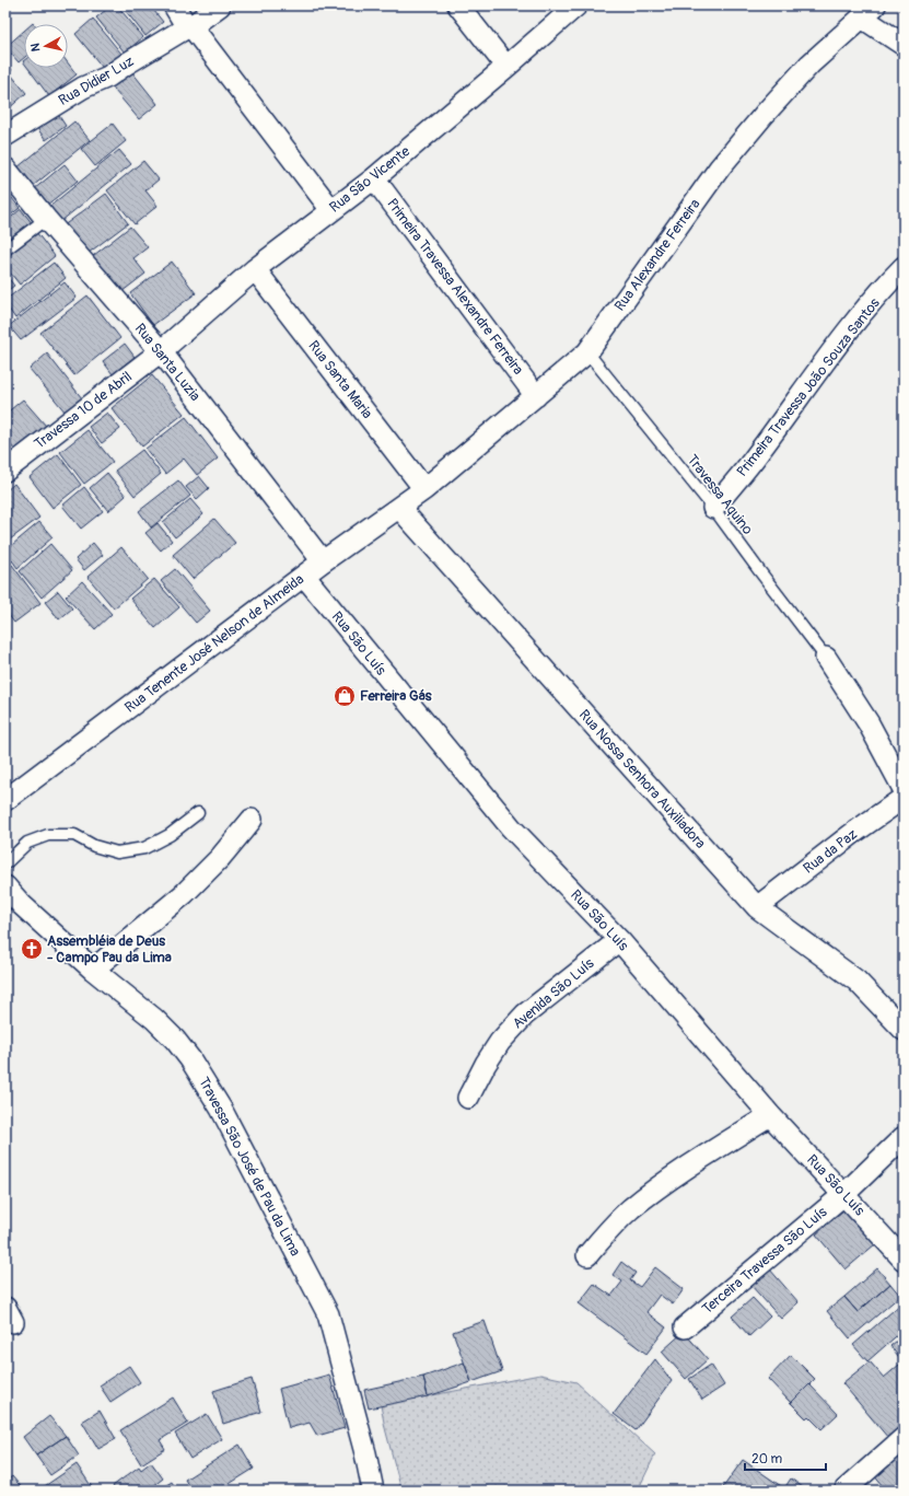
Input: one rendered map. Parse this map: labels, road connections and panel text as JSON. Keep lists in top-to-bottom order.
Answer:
{
  "streets": {
    "street": [
      "Rua Didier Luz",
      "Rua São Vicente",
      "Rua Alexandre Ferreira",
      "Primeira Travessa Alexandre Ferreira",
      "Rua Santa Luzia",
      "Rua Santa Maria",
      "Primeira Travessa João Souza Santos",
      "Travessa 10 de Abril",
      "Rua Tenente José Nelson de Almeida",
      "Rua São Luís",
      "Rua Nossa Senhora Auxiliadora",
      "Rua da Paz",
      "Avenida São Luís",
      "Travessa São José de Pau da Lima",
      "Terceira Travessa São Luís"
    ],
    "lane": ["Travessa Aquino"]
  },
  "crossings": [
    ["Rua São Vicente", "Primeira Travessa Alexandre Ferreira"],
    ["Rua São Vicente", "Rua Santa Luzia"],
    ["Rua São Vicente", "Rua Santa Maria"],
    ["Rua São Vicente", "Travessa 10 de Abril"],
    ["Rua Alexandre Ferreira", "Primeira Travessa Alexandre Ferreira"],
    ["Rua Alexandre Ferreira", "Rua Santa Maria"],
    ["Rua Alexandre Ferreira", "Travessa Aquino"],
    ["Rua Alexandre Ferreira", "Rua Tenente José Nelson de Almeida"],
    ["Rua Santa Luzia", "Travessa 10 de Abril"],
    ["Rua Santa Luzia", "Rua Tenente José Nelson de Almeida"],
    ["Rua Santa Maria", "Rua Tenente José Nelson de Almeida"],
    ["Primeira Travessa João Souza Santos", "Travessa Aquino"],
    ["Rua Tenente José Nelson de Almeida", "Rua São Luís"],
    ["Rua Tenente José Nelson de Almeida", "Rua Nossa Senhora Auxiliadora"],
    ["Rua São Luís", "Avenida São Luís"],
    ["Rua São Luís", "Terceira Travessa São Luís"],
    ["Rua Nossa Senhora Auxiliadora", "Rua da Paz"]
  ],
  "places": {
    "shop": ["Ferreira Gás"],
    "church": ["Assembléia de Deus - Campo Pau da Lima"]
  },
  "scale_bar": "20 m",
  "north": "left"
}
